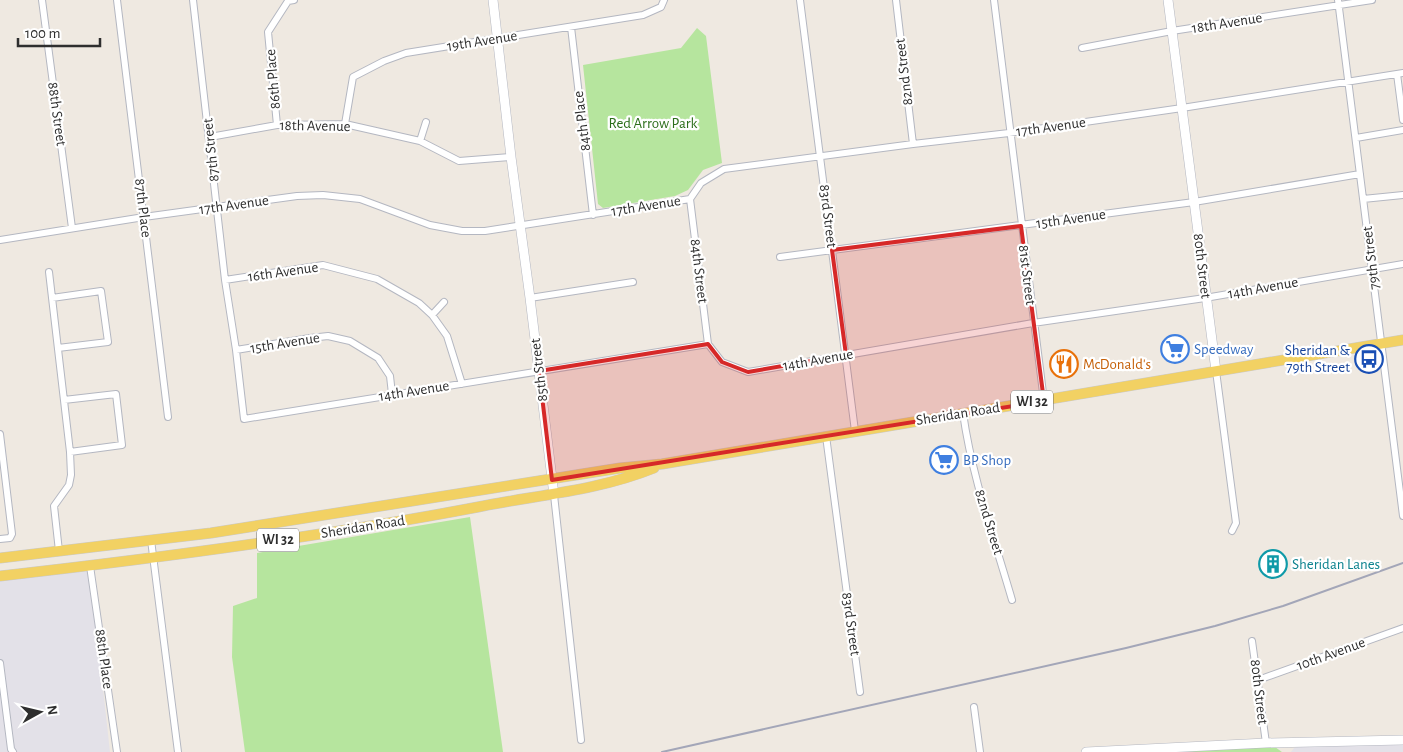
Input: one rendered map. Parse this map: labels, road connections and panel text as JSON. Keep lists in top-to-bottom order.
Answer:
{
  "streets": {
    "main road": ["WI 32", "Sheridan Road"],
    "street": [
      "18th Avenue",
      "19th Avenue",
      "82nd Street",
      "86th Place",
      "88th Street",
      "84th Place",
      "17th Avenue",
      "87th Street",
      "87th Place",
      "83rd Street",
      "15th Avenue",
      "79th Street",
      "80th Street",
      "84th Street",
      "16th Avenue",
      "81st Street",
      "14th Avenue",
      "85th Street",
      "10th Avenue",
      "88th Place"
    ]
  },
  "crossings": [
    ["18th Avenue", "19th Avenue"],
    ["18th Avenue", "86th Place"],
    ["18th Avenue", "87th Street"],
    ["18th Avenue", "79th Street"],
    ["18th Avenue", "80th Street"],
    ["18th Avenue", "85th Street"],
    ["19th Avenue", "84th Place"],
    ["19th Avenue", "85th Street"],
    ["82nd Street", "17th Avenue"],
    ["82nd Street", "Sheridan Road"],
    ["88th Street", "17th Avenue"],
    ["84th Place", "17th Avenue"],
    ["17th Avenue", "87th Street"],
    ["17th Avenue", "87th Place"],
    ["17th Avenue", "83rd Street"],
    ["17th Avenue", "79th Street"],
    ["17th Avenue", "80th Street"],
    ["17th Avenue", "84th Street"],
    ["17th Avenue", "81st Street"],
    ["17th Avenue", "85th Street"],
    ["87th Street", "15th Avenue"],
    ["87th Street", "16th Avenue"],
    ["87th Street", "14th Avenue"],
    ["83rd Street", "15th Avenue"],
    ["83rd Street", "14th Avenue"],
    ["83rd Street", "Sheridan Road"],
    ["15th Avenue", "79th Street"],
    ["15th Avenue", "80th Street"],
    ["15th Avenue", "81st Street"],
    ["15th Avenue", "14th Avenue"],
    ["79th Street", "14th Avenue"],
    ["79th Street", "Sheridan Road"],
    ["80th Street", "14th Avenue"],
    ["80th Street", "Sheridan Road"],
    ["80th Street", "10th Avenue"],
    ["84th Street", "14th Avenue"],
    ["16th Avenue", "14th Avenue"],
    ["81st Street", "14th Avenue"],
    ["81st Street", "Sheridan Road"],
    ["14th Avenue", "85th Street"],
    ["85th Street", "Sheridan Road"],
    ["Sheridan Road", "88th Place"]
  ],
  "parks": ["Red Arrow Park"],
  "places": {
    "supermarket": ["Speedway", "BP Shop"],
    "bus stop": ["Sheridan & 79th Street"],
    "restaurant": ["McDonald's"],
    "building": ["Sheridan Lanes"]
  },
  "scale_bar": "100 m",
  "north": "right"
}
